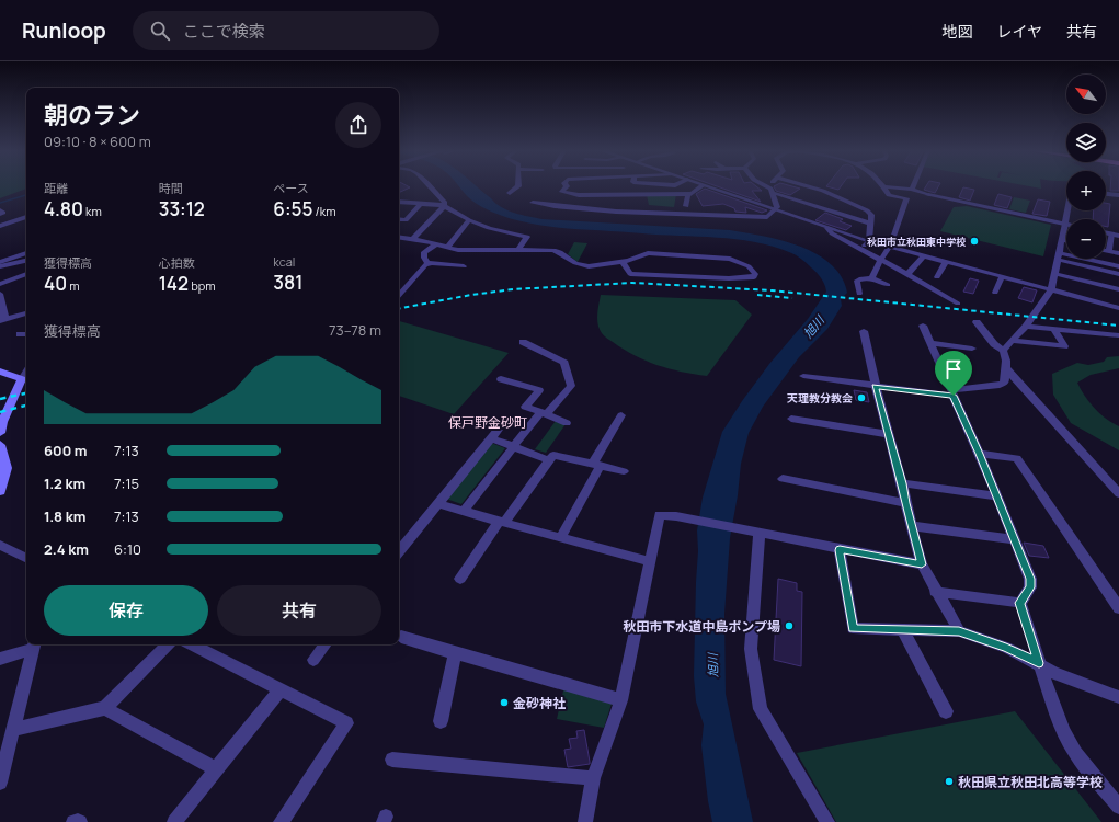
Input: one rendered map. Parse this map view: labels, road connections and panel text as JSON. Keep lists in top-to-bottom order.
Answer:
{
  "districts": ["保戸野金砂町"],
  "water": ["旭川"],
  "places": [
    "秋田市立秋田東中学校",
    "天理教分教会",
    "秋田市下水道中島ポンプ場",
    "金砂神社",
    "秋田県立秋田北高等学校"
  ],
  "north": "top left",
  "page": {
    "header": "Runloop",
    "search": "ここで検索",
    "nav": ["地図", "レイヤ", "共有"],
    "map_buttons": ["+", "−"],
    "heading": ["朝のラン", "09:10 · 8 × 600 m"],
    "stats": [
      ["距離", "4.80 km"],
      ["時間", "33:12"],
      ["ペース", "6:55 /km"],
      ["獲得標高", "40 m"],
      ["心拍数", "142 bpm"],
      ["kcal", "381"]
    ],
    "chart": ["獲得標高", "73–78 m"],
    "list": [
      {
        "name": "600 m",
        "note": "7:13"
      },
      {
        "name": "1.2 km",
        "note": "7:15"
      },
      {
        "name": "1.8 km",
        "note": "7:13"
      },
      {
        "name": "2.4 km",
        "note": "6:10"
      }
    ],
    "buttons": ["保存", "共有"]
  }
}
